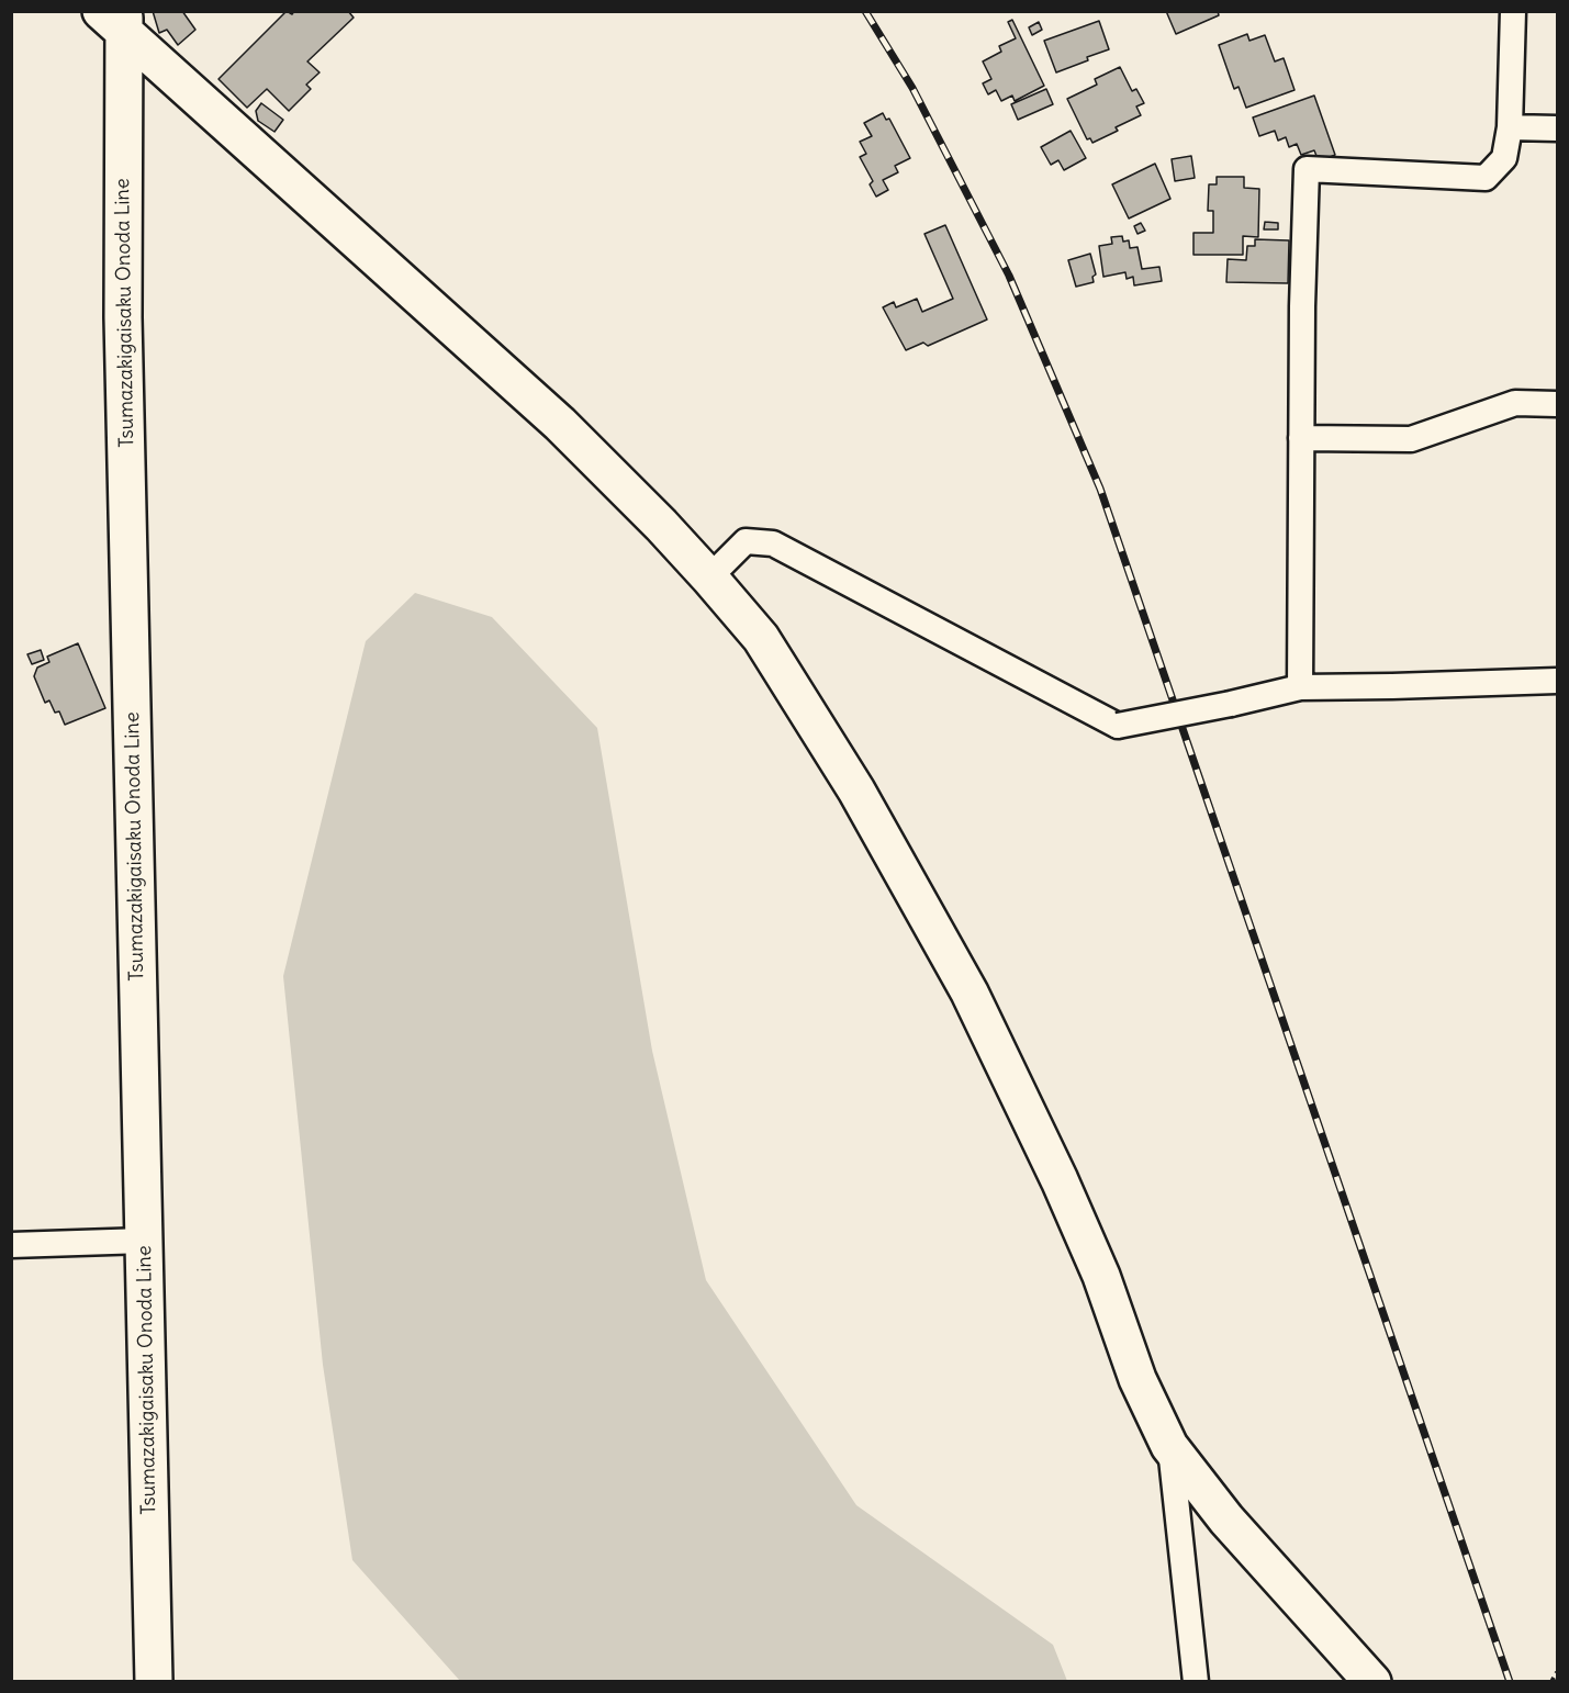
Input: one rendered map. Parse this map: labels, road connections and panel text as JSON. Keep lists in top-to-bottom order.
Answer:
{
  "streets": {
    "street": ["Tsumazakigaisaku Onoda Line"]
  }
}
